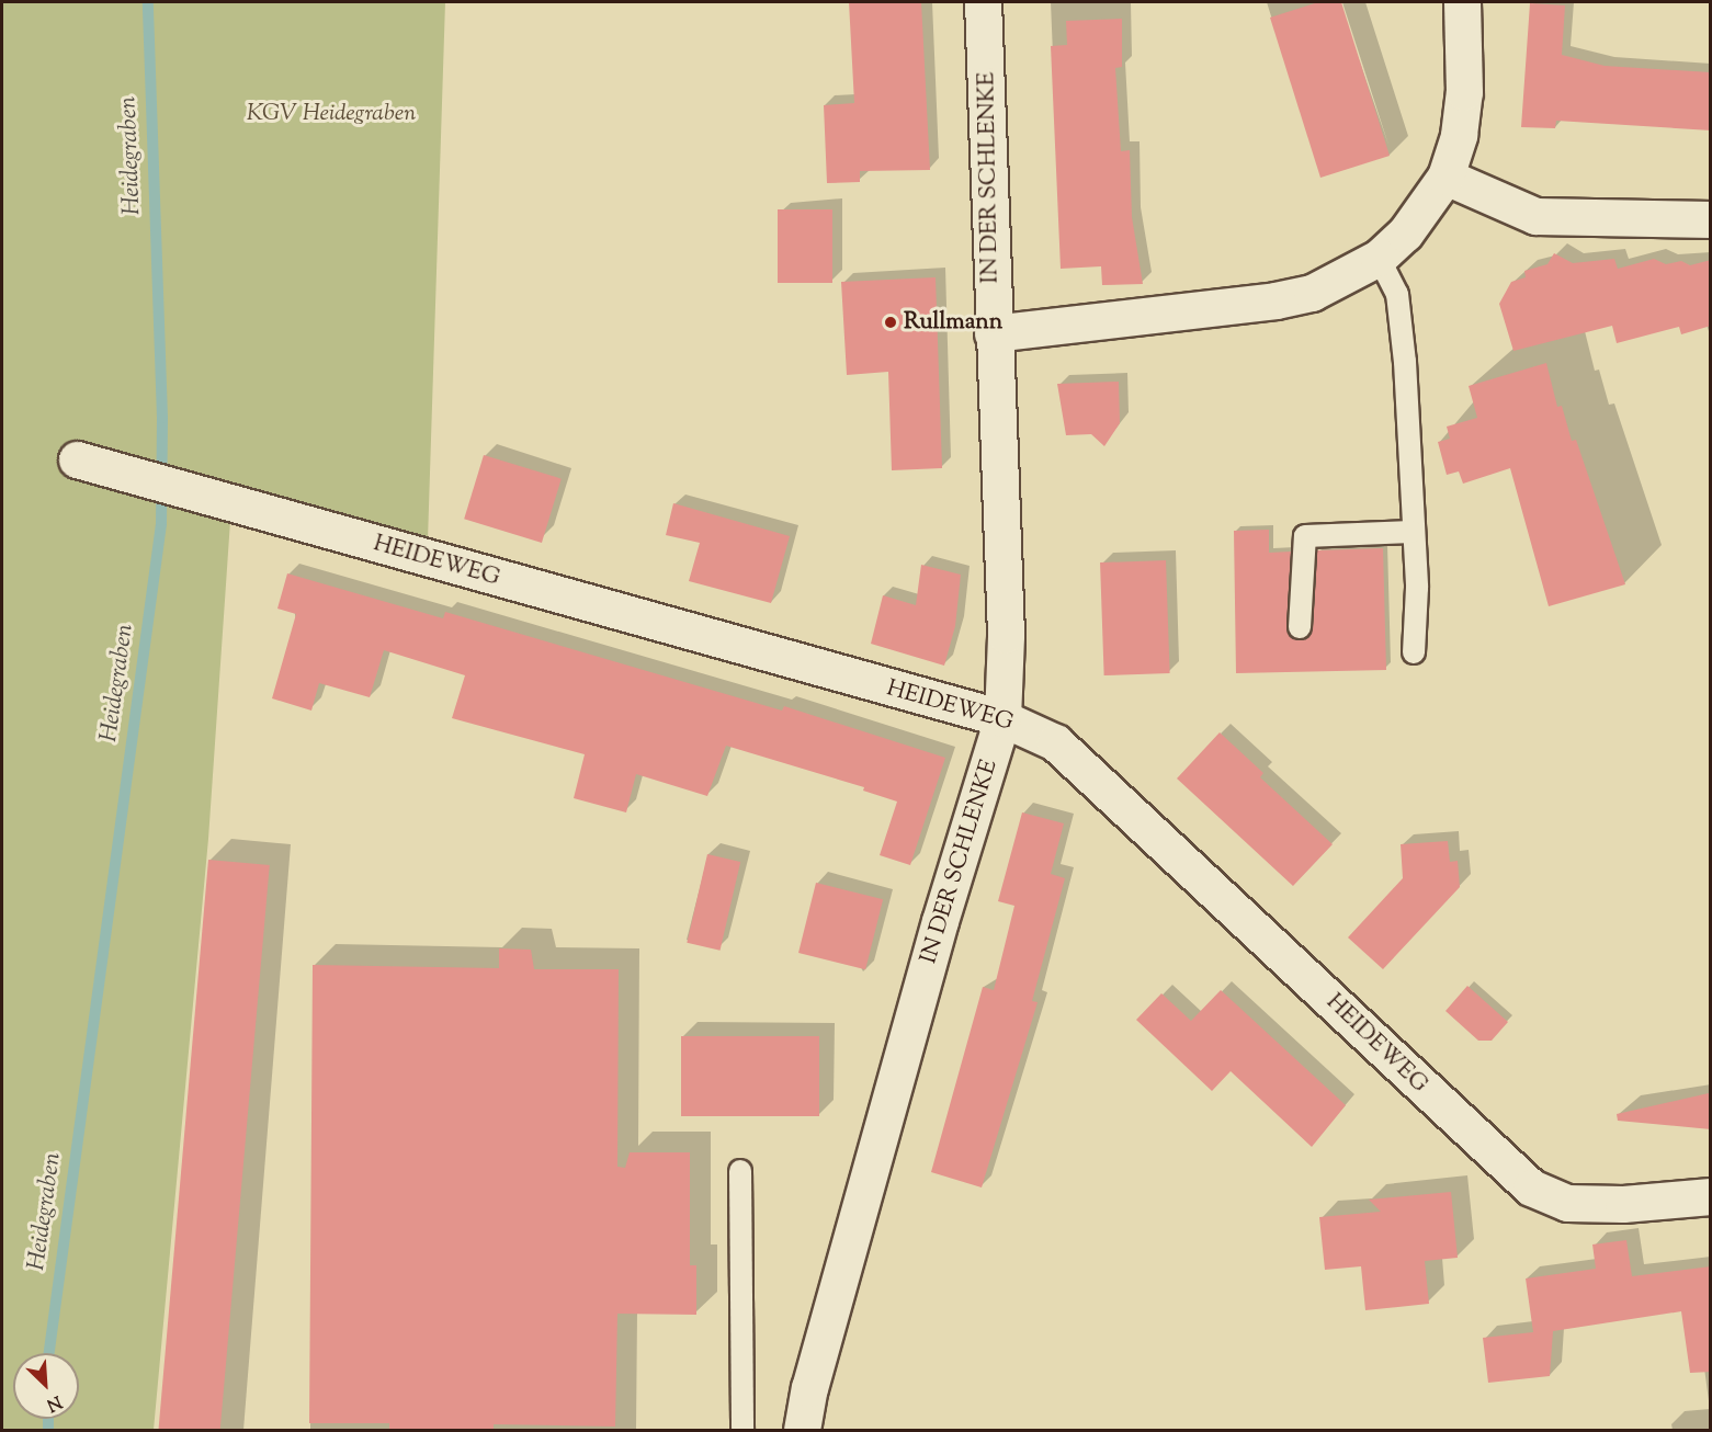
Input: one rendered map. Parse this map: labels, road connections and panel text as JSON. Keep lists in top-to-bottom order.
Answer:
{
  "streets": {
    "street": ["IN DER SCHLENKE", "HEIDEWEG"]
  },
  "crossings": [
    ["IN DER SCHLENKE", "HEIDEWEG"]
  ],
  "water": ["Heidegraben"],
  "parks": ["KGV Heidegraben"],
  "places": ["Rullmann"],
  "north": "bottom right"
}
